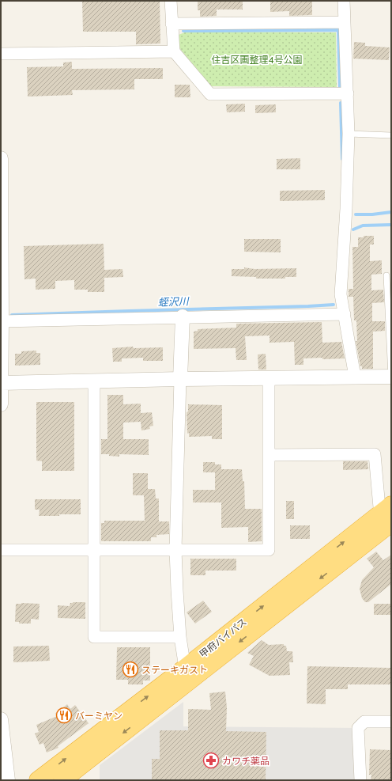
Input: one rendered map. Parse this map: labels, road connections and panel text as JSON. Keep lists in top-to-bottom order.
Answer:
{
  "streets": {
    "highway": ["甲府バイパス"]
  },
  "water": ["蛭沢川"],
  "parks": ["住吉区画整理4号公園"],
  "places": {
    "restaurant": ["ステーキガスト", "バーミヤン"],
    "pharmacy": ["カワチ薬品"]
  }
}
